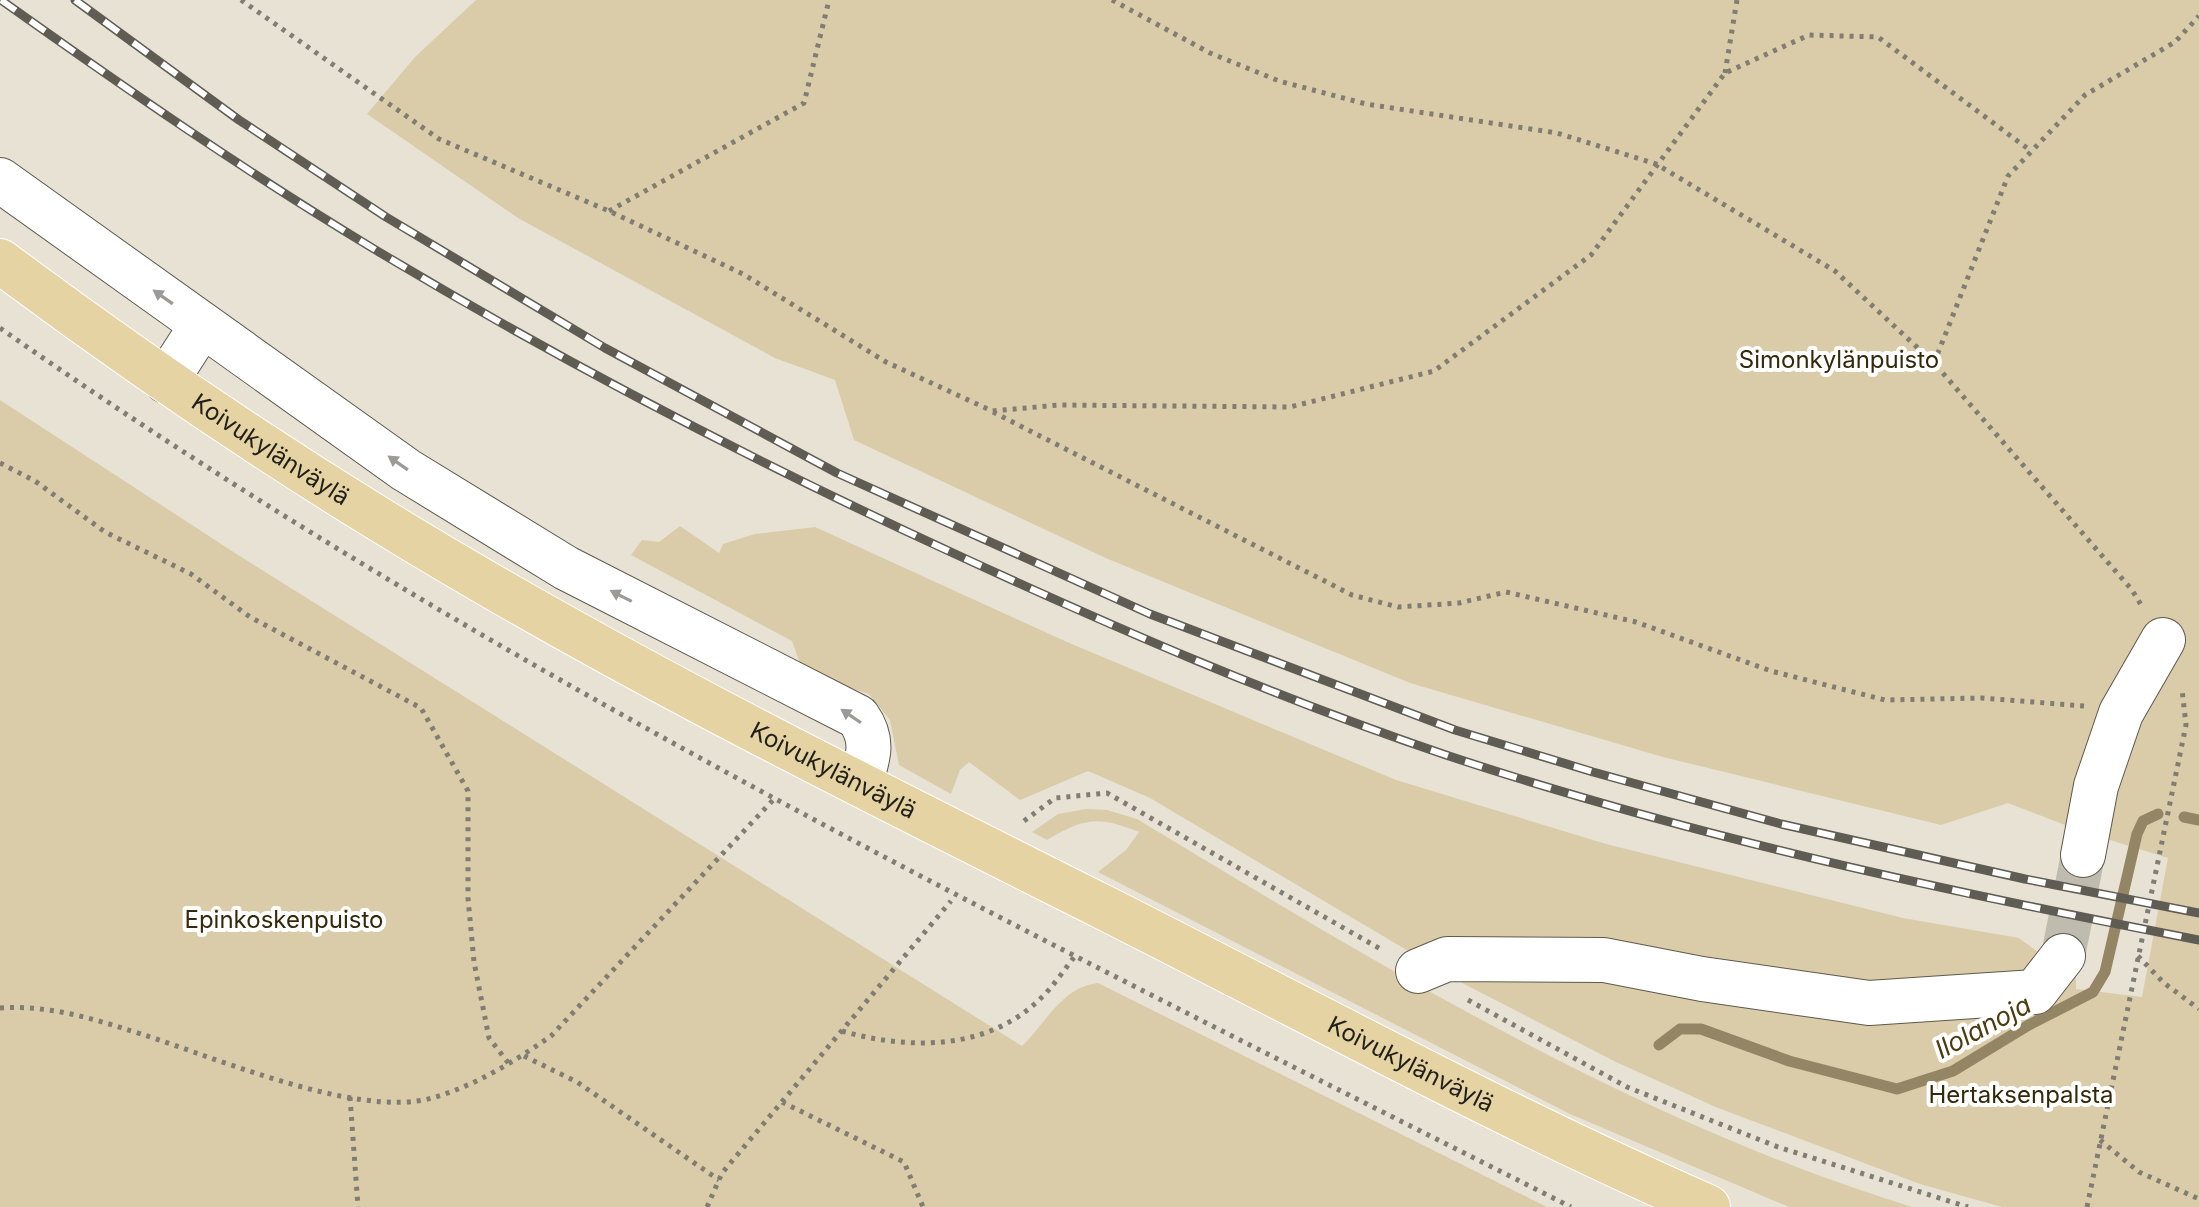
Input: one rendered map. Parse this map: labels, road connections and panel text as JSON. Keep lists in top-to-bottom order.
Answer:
{
  "streets": {
    "main road": ["Koivukylänväylä"]
  },
  "water": ["Ilolanoja"],
  "parks": ["Simonkylänpuisto", "Epinkoskenpuisto", "Hertaksenpalsta"]
}
